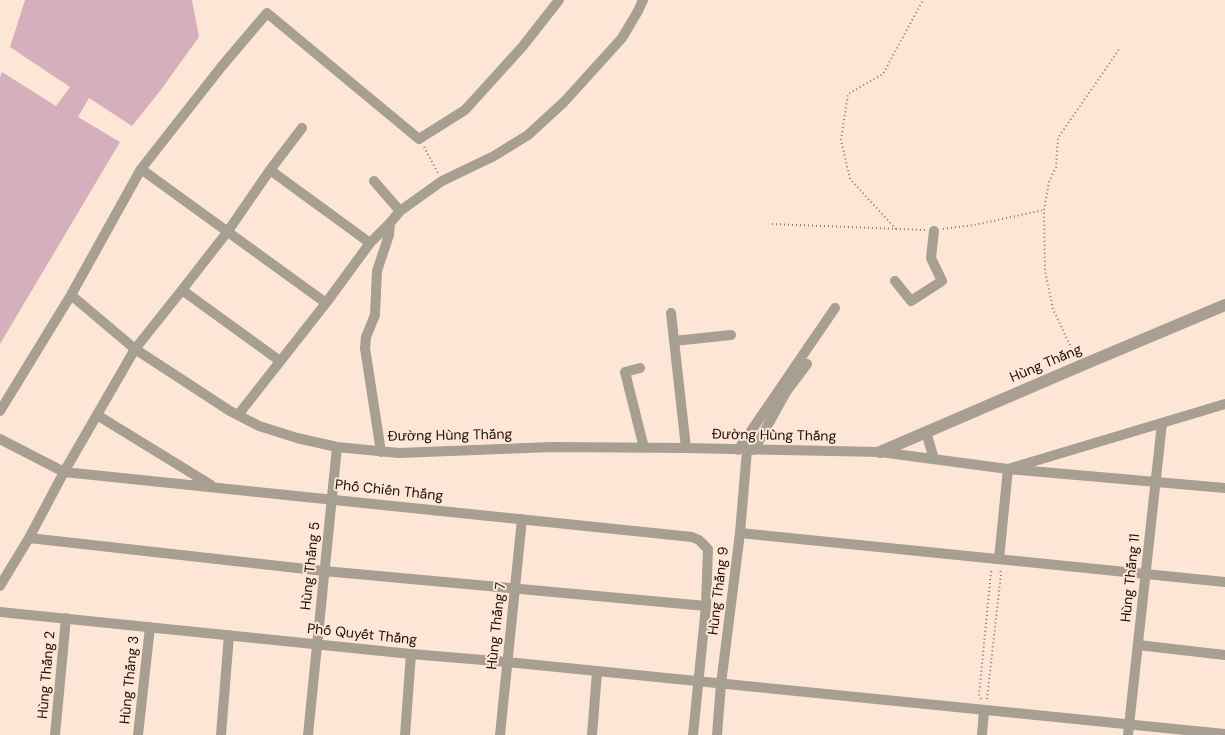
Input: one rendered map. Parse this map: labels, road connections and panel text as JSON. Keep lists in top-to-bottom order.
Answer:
{
  "streets": {
    "street": [
      "Hùng Thắng",
      "Đường Hùng Thắng",
      "Phố Chiến Thắng",
      "Hùng Thắng 5",
      "Hùng Thắng 11",
      "Hùng Thắng 9",
      "Hùng Thắng 7",
      "Phố Quyết Thắng",
      "Hùng Thắng 2",
      "Hùng Thắng 3"
    ]
  },
  "crossings": [
    ["Hùng Thắng", "Đường Hùng Thắng"],
    ["Đường Hùng Thắng", "Hùng Thắng 11"],
    ["Đường Hùng Thắng", "Hùng Thắng 9"],
    ["Phố Chiến Thắng", "Hùng Thắng 5"],
    ["Phố Chiến Thắng", "Hùng Thắng 7"],
    ["Hùng Thắng 5", "Phố Quyết Thắng"],
    ["Hùng Thắng 11", "Phố Quyết Thắng"],
    ["Hùng Thắng 9", "Phố Quyết Thắng"],
    ["Hùng Thắng 7", "Phố Quyết Thắng"],
    ["Phố Quyết Thắng", "Hùng Thắng 2"],
    ["Phố Quyết Thắng", "Hùng Thắng 3"]
  ]
}
